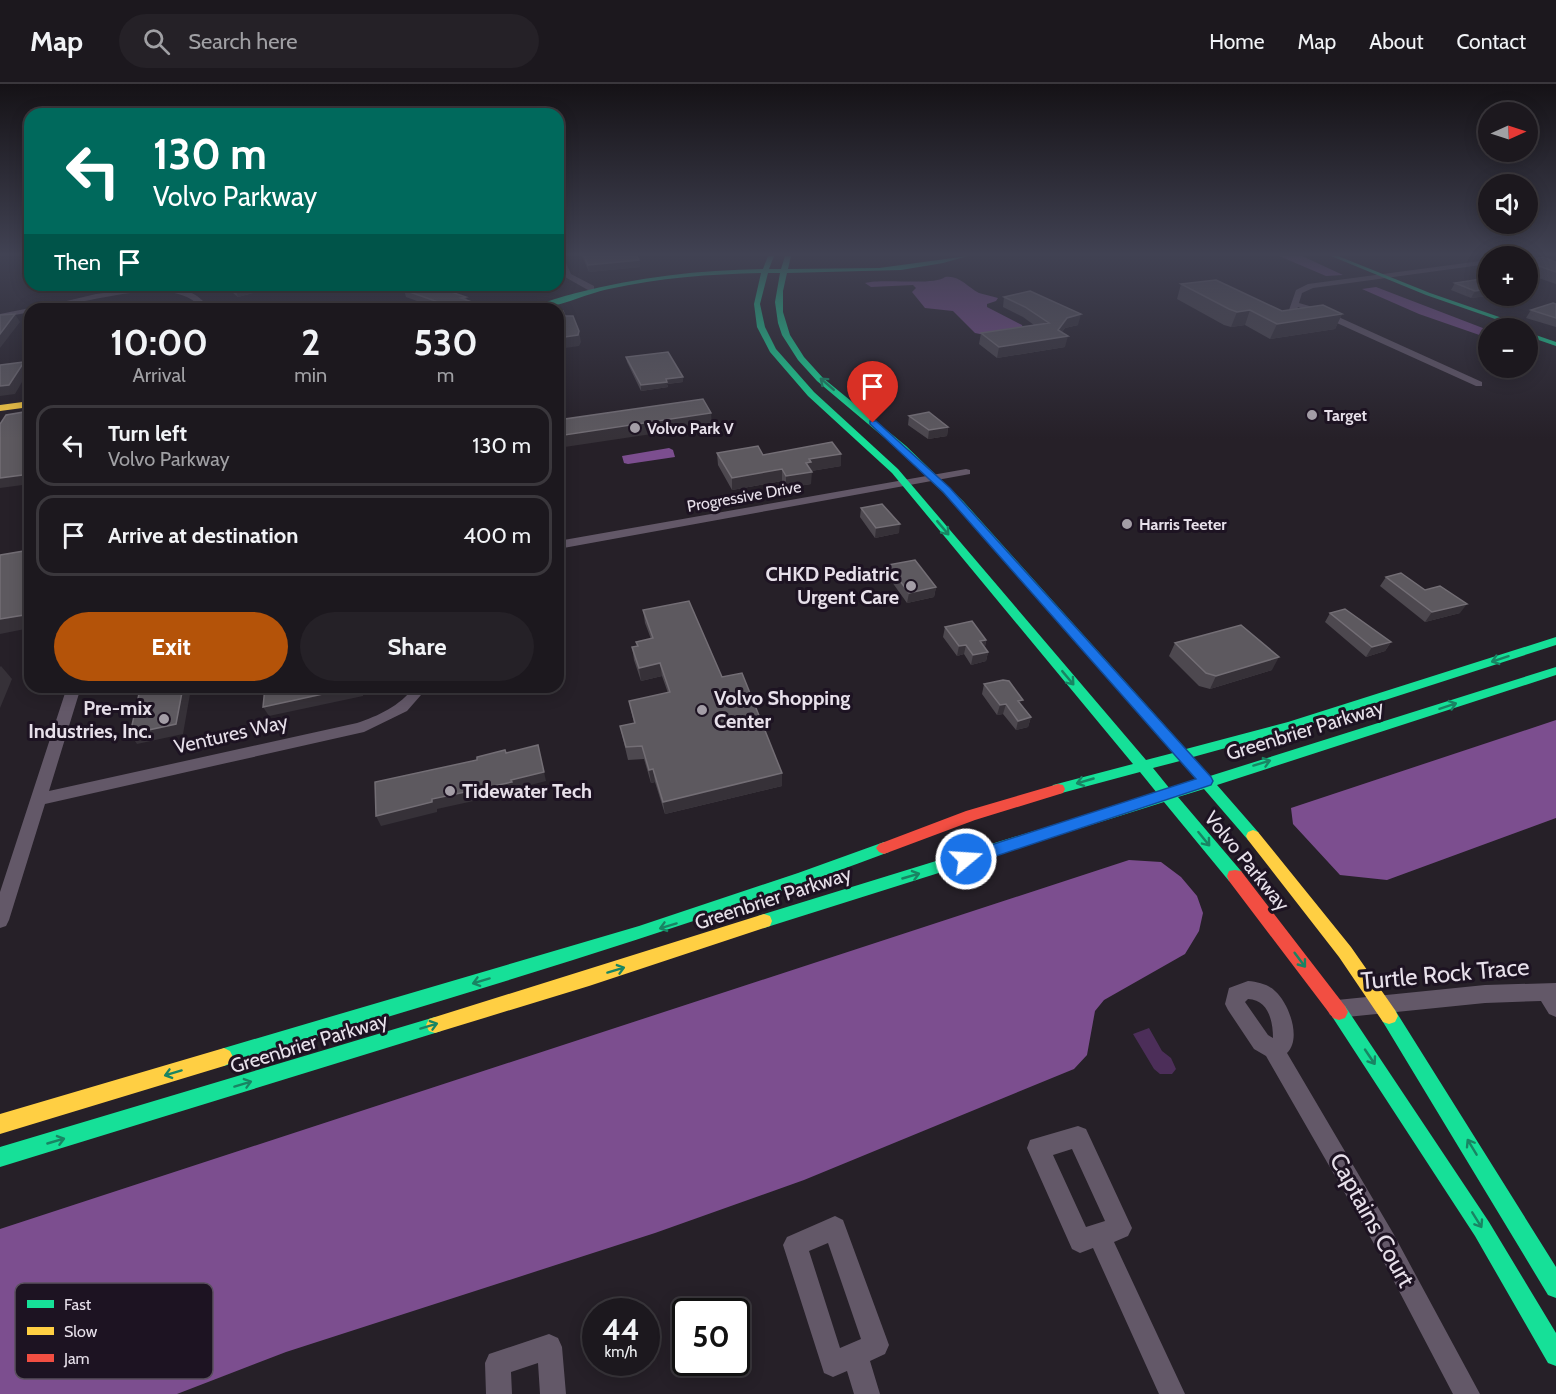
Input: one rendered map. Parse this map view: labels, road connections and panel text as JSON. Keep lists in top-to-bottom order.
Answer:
{
  "streets": {
    "main road": ["Greenbrier Parkway", "Volvo Parkway"],
    "street": [
      "Progressive Drive",
      "Ventures Way",
      "Turtle Rock Trace",
      "Captains Court"
    ]
  },
  "crossings": [
    ["Progressive Drive", "Volvo Parkway"],
    ["Greenbrier Parkway", "Volvo Parkway"],
    ["Volvo Parkway", "Turtle Rock Trace"]
  ],
  "places": [
    "Target",
    "Volvo Park V",
    "Harris Teeter",
    "CHKD Pediatric Urgent Care",
    "Volvo Shopping Center",
    "Pre-mix Industries, Inc.",
    "Tidewater Tech"
  ],
  "legend": ["Fast", "Slow", "Jam"],
  "north": "right",
  "page": {
    "header": "Map",
    "search": "Search here",
    "nav": [
      "Home",
      "Map",
      "About",
      "Contact"
    ],
    "map_buttons": ["+", "−"],
    "turn": ["130 m", "Volvo Parkway"],
    "then": "Then",
    "eta": [
      "10:00",
      "Arrival",
      "2",
      "min",
      "530",
      "m"
    ],
    "list": [
      {
        "name": "Turn left",
        "note": "Volvo Parkway",
        "value": "130 m"
      },
      {
        "name": "Arrive at destination",
        "value": "400 m"
      }
    ],
    "buttons": ["Exit", "Share"],
    "speed": "44 km/h",
    "limit": "50"
  }
}
